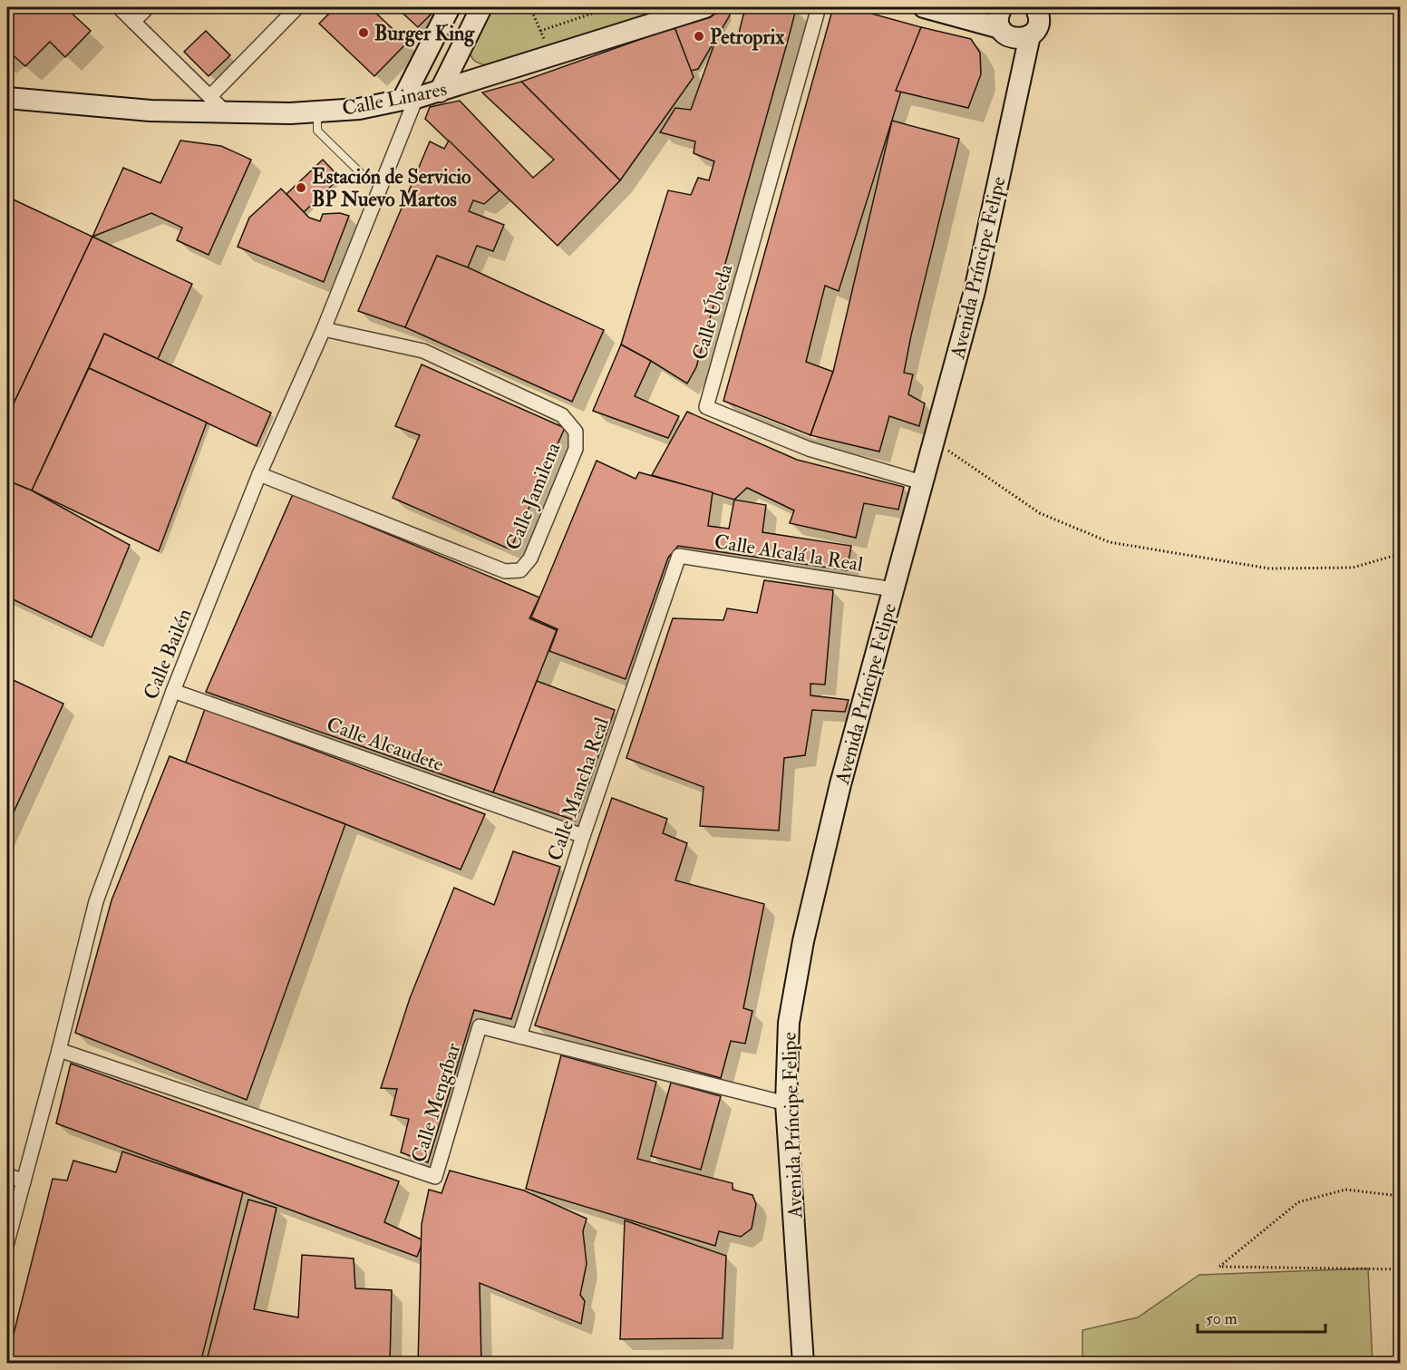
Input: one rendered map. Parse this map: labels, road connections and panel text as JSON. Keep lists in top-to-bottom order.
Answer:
{
  "streets": {
    "main road": ["Calle Linares", "Avenida Príncipe Felipe"],
    "street": [
      "Calle Úbeda",
      "Calle Jamilena",
      "Calle Alcalá la Real",
      "Calle Bailén",
      "Calle Alcaudete",
      "Calle Mancha Real",
      "Calle Mengíbar"
    ]
  },
  "crossings": [
    ["Calle Linares", "Calle Bailén"],
    ["Avenida Príncipe Felipe", "Calle Úbeda"],
    ["Avenida Príncipe Felipe", "Calle Alcalá la Real"],
    ["Avenida Príncipe Felipe", "Calle Mengíbar"],
    ["Calle Jamilena", "Calle Bailén"],
    ["Calle Alcalá la Real", "Calle Mancha Real"],
    ["Calle Bailén", "Calle Alcaudete"],
    ["Calle Bailén", "Calle Mengíbar"],
    ["Calle Alcaudete", "Calle Mancha Real"],
    ["Calle Mancha Real", "Calle Mengíbar"]
  ],
  "places": ["Burger King", "Petroprix", "Estación de Servicio BP Nuevo Martos"],
  "scale_bar": "50 m"
}
